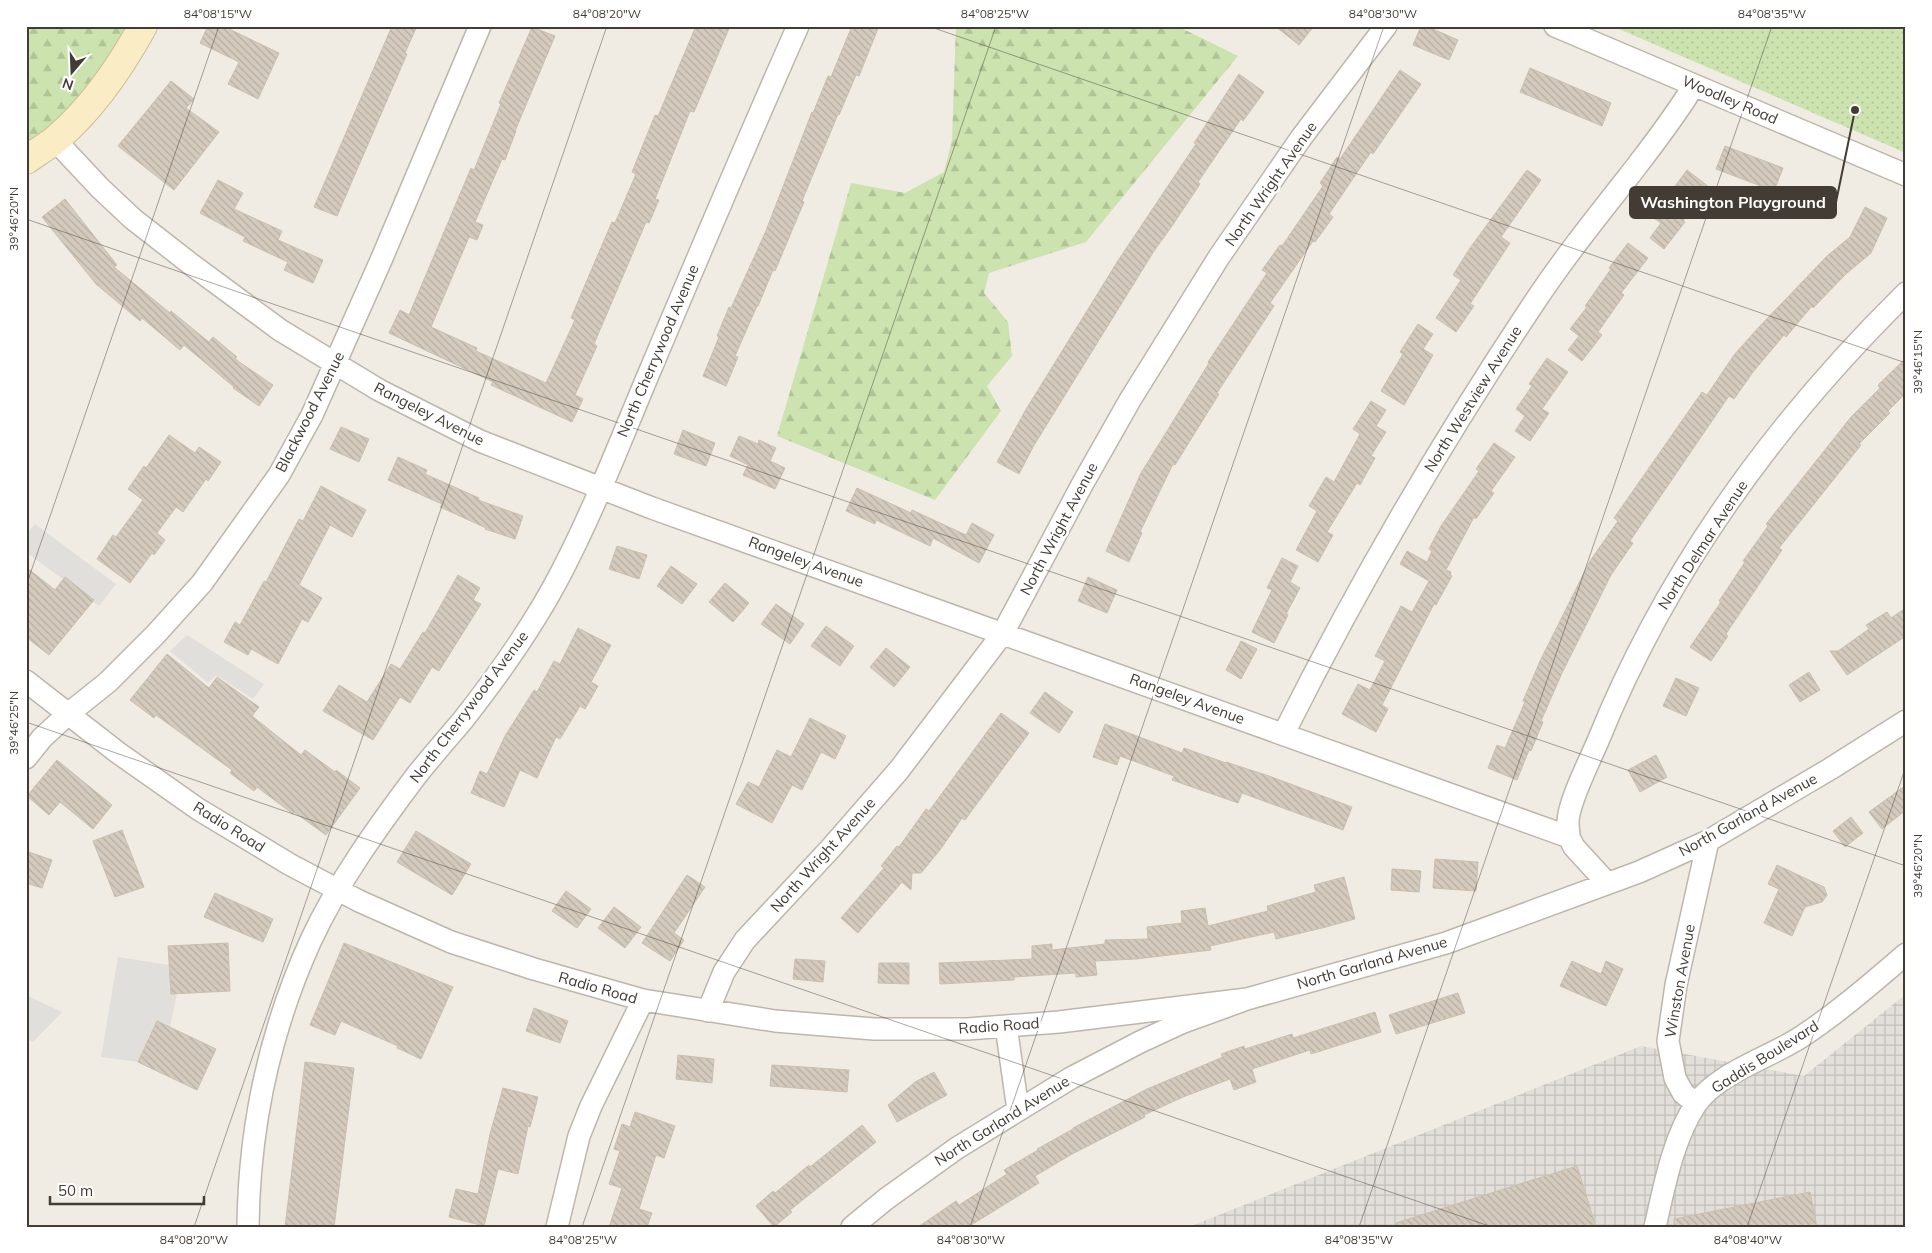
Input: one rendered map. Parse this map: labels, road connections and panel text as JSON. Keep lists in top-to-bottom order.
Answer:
{
  "streets": {
    "street": [
      "Woodley Road",
      "North Wright Avenue",
      "North Cherrywood Avenue",
      "North Westview Avenue",
      "Blackwood Avenue",
      "Rangeley Avenue",
      "North Delmar Avenue",
      "North Garland Avenue",
      "Radio Road",
      "Winston Avenue",
      "Gaddis Boulevard"
    ]
  },
  "crossings": [
    ["Woodley Road", "North Westview Avenue"],
    ["North Wright Avenue", "Rangeley Avenue"],
    ["North Wright Avenue", "Radio Road"],
    ["North Cherrywood Avenue", "Rangeley Avenue"],
    ["North Cherrywood Avenue", "Radio Road"],
    ["North Westview Avenue", "Rangeley Avenue"],
    ["Blackwood Avenue", "Rangeley Avenue"],
    ["Blackwood Avenue", "Radio Road"],
    ["Rangeley Avenue", "North Delmar Avenue"],
    ["North Garland Avenue", "Radio Road"],
    ["North Garland Avenue", "Winston Avenue"],
    ["Winston Avenue", "Gaddis Boulevard"]
  ],
  "places": ["Washington Playground"],
  "scale_bar": "50 m",
  "north": "bottom",
  "coordinates": [
    "84°08'15\"W",
    "84°08'20\"W",
    "84°08'25\"W",
    "84°08'30\"W",
    "84°08'35\"W",
    "39°46'20\"N",
    "39°46'15\"N",
    "39°46'25\"N",
    "84°08'40\"W"
  ]
}
